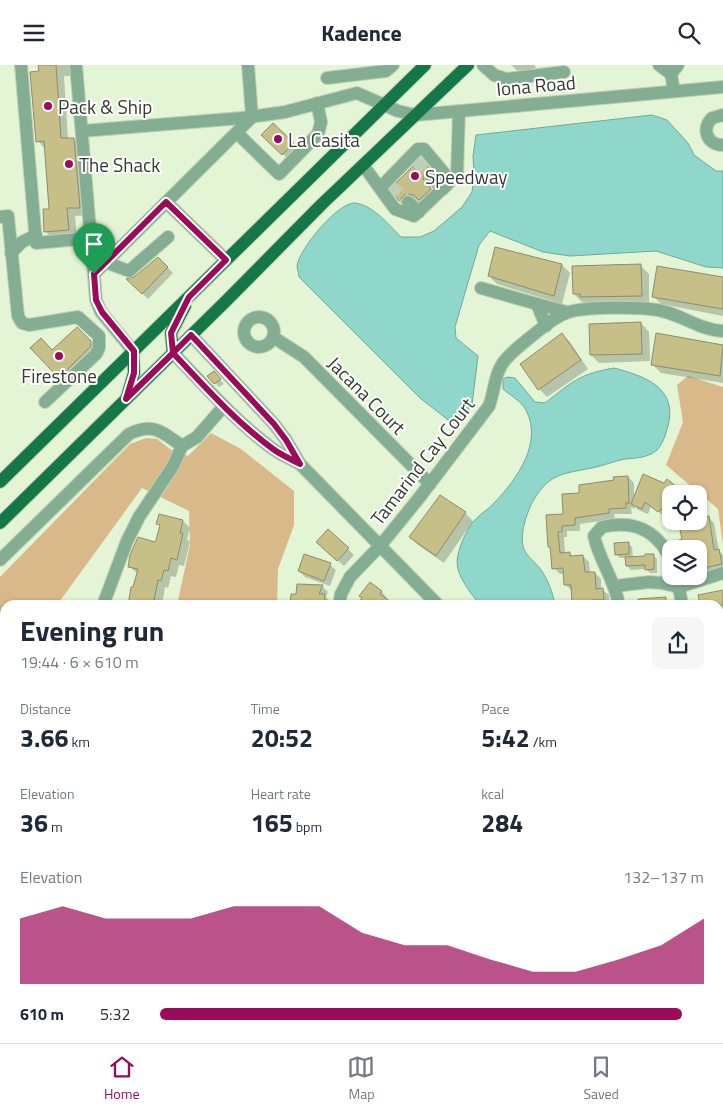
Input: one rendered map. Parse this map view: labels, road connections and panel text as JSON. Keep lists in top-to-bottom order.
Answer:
{
  "streets": {
    "street": ["Iona Road", "Jacana Court", "Tamarind Cay Court"]
  },
  "crossings": [
    ["Jacana Court", "Tamarind Cay Court"]
  ],
  "places": [
    "Pack & Ship",
    "La Casita",
    "The Shack",
    "Speedway",
    "Firestone"
  ],
  "page": {
    "header": "Kadence",
    "heading": ["Evening run", "19:44 · 6 × 610 m"],
    "stats": [
      ["Distance", "3.66 km"],
      ["Time", "20:52"],
      ["Pace", "5:42 /km"],
      ["Elevation", "36 m"],
      ["Heart rate", "165 bpm"],
      ["kcal", "284"]
    ],
    "chart": ["Elevation", "132–137 m"],
    "list": [
      {
        "name": "610 m",
        "note": "5:32"
      }
    ],
    "tabs": ["Home", "Map", "Saved"]
  }
}
